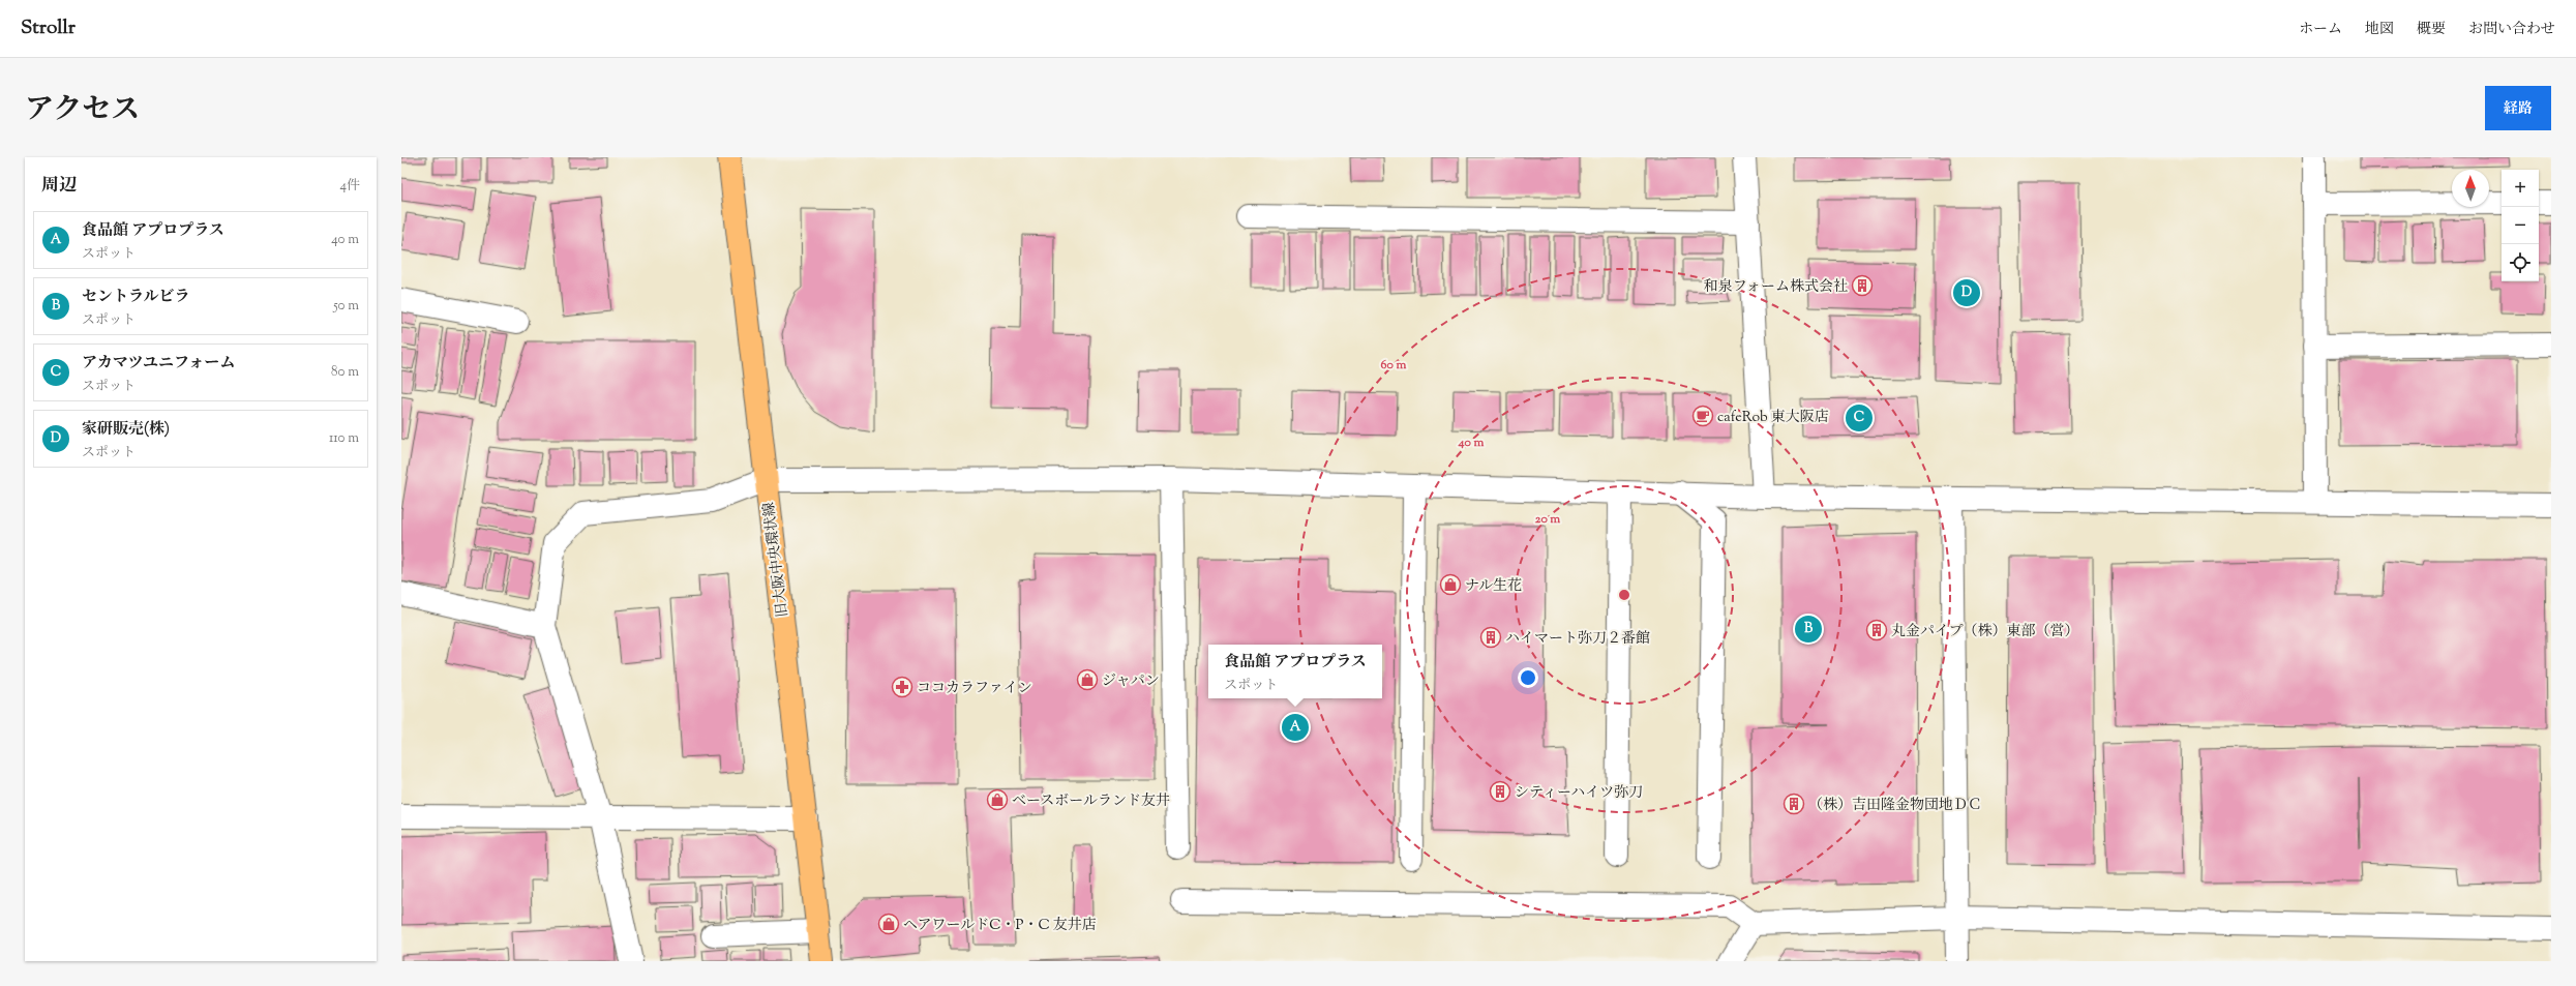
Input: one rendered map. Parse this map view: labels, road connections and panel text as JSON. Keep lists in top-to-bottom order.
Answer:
{
  "streets": {
    "main road": ["旧大阪中央環状線"]
  },
  "places": {
    "building": [
      "和泉フォーム株式会社",
      "丸金パイプ（株）東部（営）",
      "ハイマート弥刀２番館",
      "シティーハイツ弥刀",
      "（株）吉田隆金物団地ＤＣ"
    ],
    "cafe": ["cafeRob 東大阪店"],
    "shop": [
      "ナル生花",
      "ジャパン",
      "ベースボールランド友井",
      "ヘアワールドC・P・C 友井店"
    ],
    "pharmacy": ["ココカラファイン"]
  },
  "north": "top",
  "page": {
    "header": "Strollr",
    "nav": [
      "ホーム",
      "地図",
      "概要",
      "お問い合わせ"
    ],
    "title": "アクセス",
    "buttons": "経路",
    "heading": ["周辺", "4件"],
    "map_buttons": ["+", "−"],
    "list": [
      {
        "mark": "A",
        "name": "食品館 アプロプラス",
        "note": "スポット",
        "value": "40 m"
      },
      {
        "mark": "B",
        "name": "セントラルビラ",
        "note": "スポット",
        "value": "50 m"
      },
      {
        "mark": "C",
        "name": "アカマツユニフォーム",
        "note": "スポット",
        "value": "80 m"
      },
      {
        "mark": "D",
        "name": "家研販売(株)",
        "note": "スポット",
        "value": "110 m"
      }
    ],
    "pins": [
      "D",
      "C",
      "B",
      "A"
    ],
    "popup": ["食品館 アプロプラス", "スポット"]
  },
  "rings": ["60 m", "40 m", "20 m"]
}
